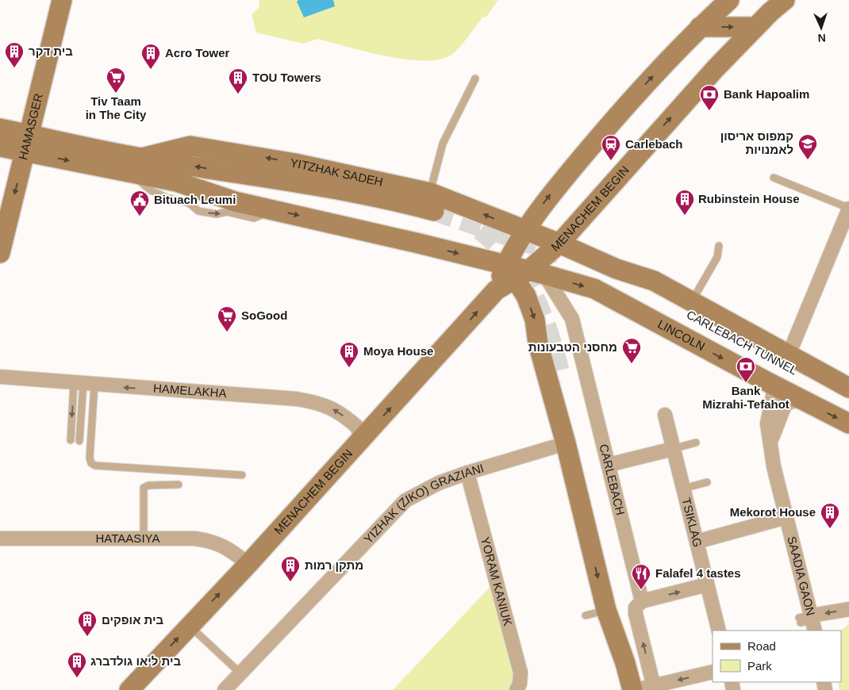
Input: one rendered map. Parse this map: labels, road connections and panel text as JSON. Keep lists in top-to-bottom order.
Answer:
{
  "streets": {
    "street": [
      "HAMASGER",
      "YITZHAK SADEH",
      "MENACHEM BEGIN",
      "LINCOLN",
      "CARLEBACH TUNNEL",
      "HAMELAKHA",
      "CARLEBACH",
      "YIZHAK (ZIKO) GRAZIANI",
      "TSIKLAG",
      "HATAASIYA",
      "SAADIA GAON",
      "YORAM KANIUK"
    ]
  },
  "crossings": [
    ["HAMASGER", "YITZHAK SADEH"],
    ["YITZHAK SADEH", "MENACHEM BEGIN"],
    ["YITZHAK SADEH", "LINCOLN"],
    ["YITZHAK SADEH", "CARLEBACH"],
    ["MENACHEM BEGIN", "LINCOLN"],
    ["MENACHEM BEGIN", "HAMELAKHA"],
    ["MENACHEM BEGIN", "CARLEBACH"],
    ["MENACHEM BEGIN", "HATAASIYA"],
    ["LINCOLN", "CARLEBACH"],
    ["LINCOLN", "SAADIA GAON"],
    ["YIZHAK (ZIKO) GRAZIANI", "YORAM KANIUK"]
  ],
  "one_way": ["HAMASGER", "MENACHEM BEGIN", "HAMELAKHA"],
  "places": {
    "building": [
      "בית דקר",
      "Acro Tower",
      "TOU Towers",
      "Rubinstein House",
      "Moya House",
      "Mekorot House",
      "מתקן רמות",
      "בית אופקים",
      "בית ליאו גולדברג"
    ],
    "supermarket": ["Tiv Taam in The City", "SoGood", "מחסני הטבעונות"],
    "bank": ["Bank Hapoalim", "Bank Mizrahi-Tefahot"],
    "school or university": ["קמפוס אריסון לאמנויות"],
    "station": ["Carlebach"],
    "public building": ["Bituach Leumi"],
    "restaurant": ["Falafel 4 tastes"]
  },
  "legend": ["Road", "Park"],
  "north": "bottom"
}
